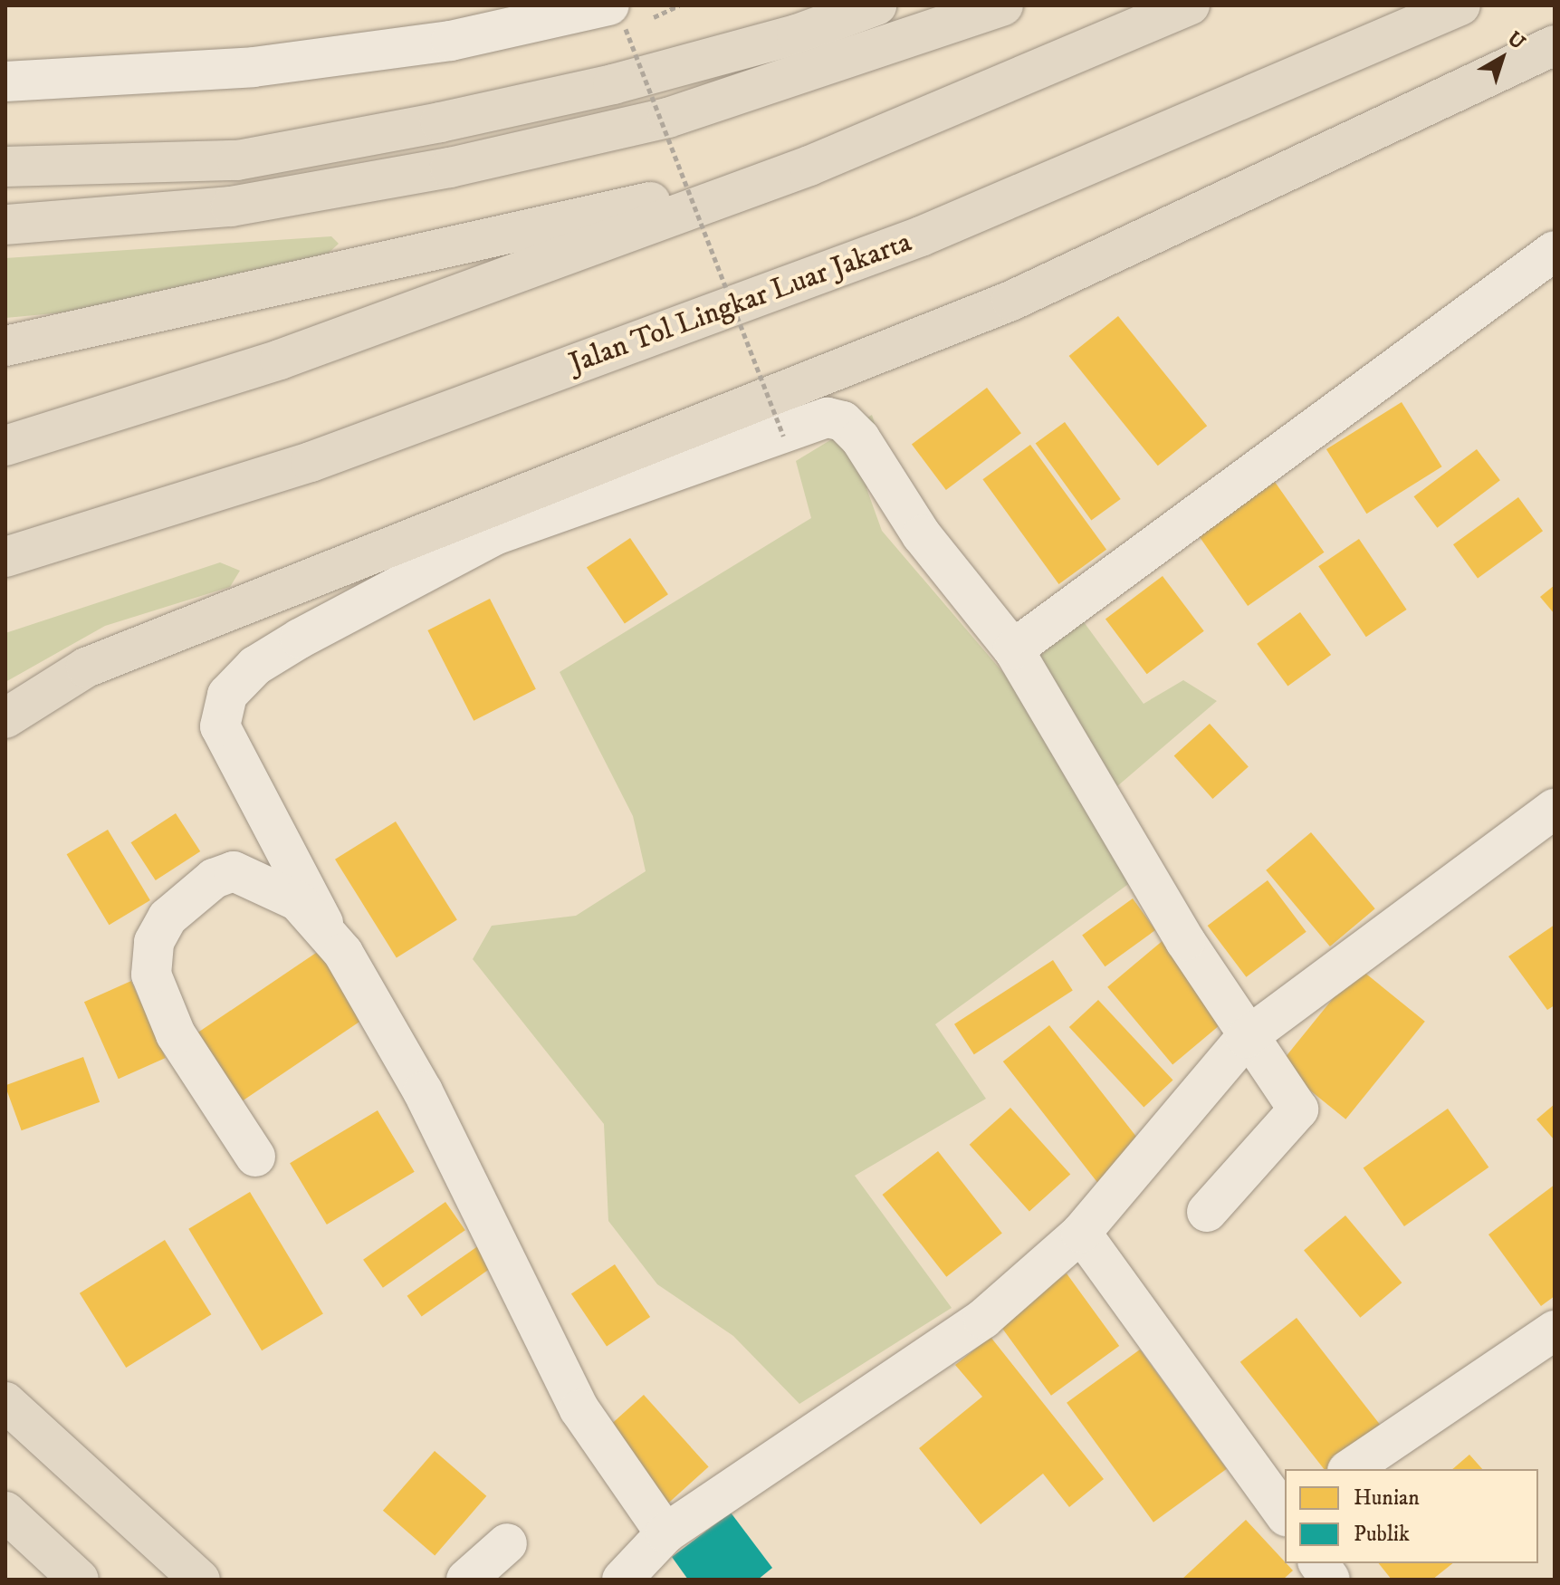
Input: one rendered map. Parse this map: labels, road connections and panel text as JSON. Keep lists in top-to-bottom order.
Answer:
{
  "streets": {
    "highway": ["Jalan Tol Lingkar Luar Jakarta"]
  },
  "legend": ["Hunian", "Publik"],
  "north": "top right"
}
